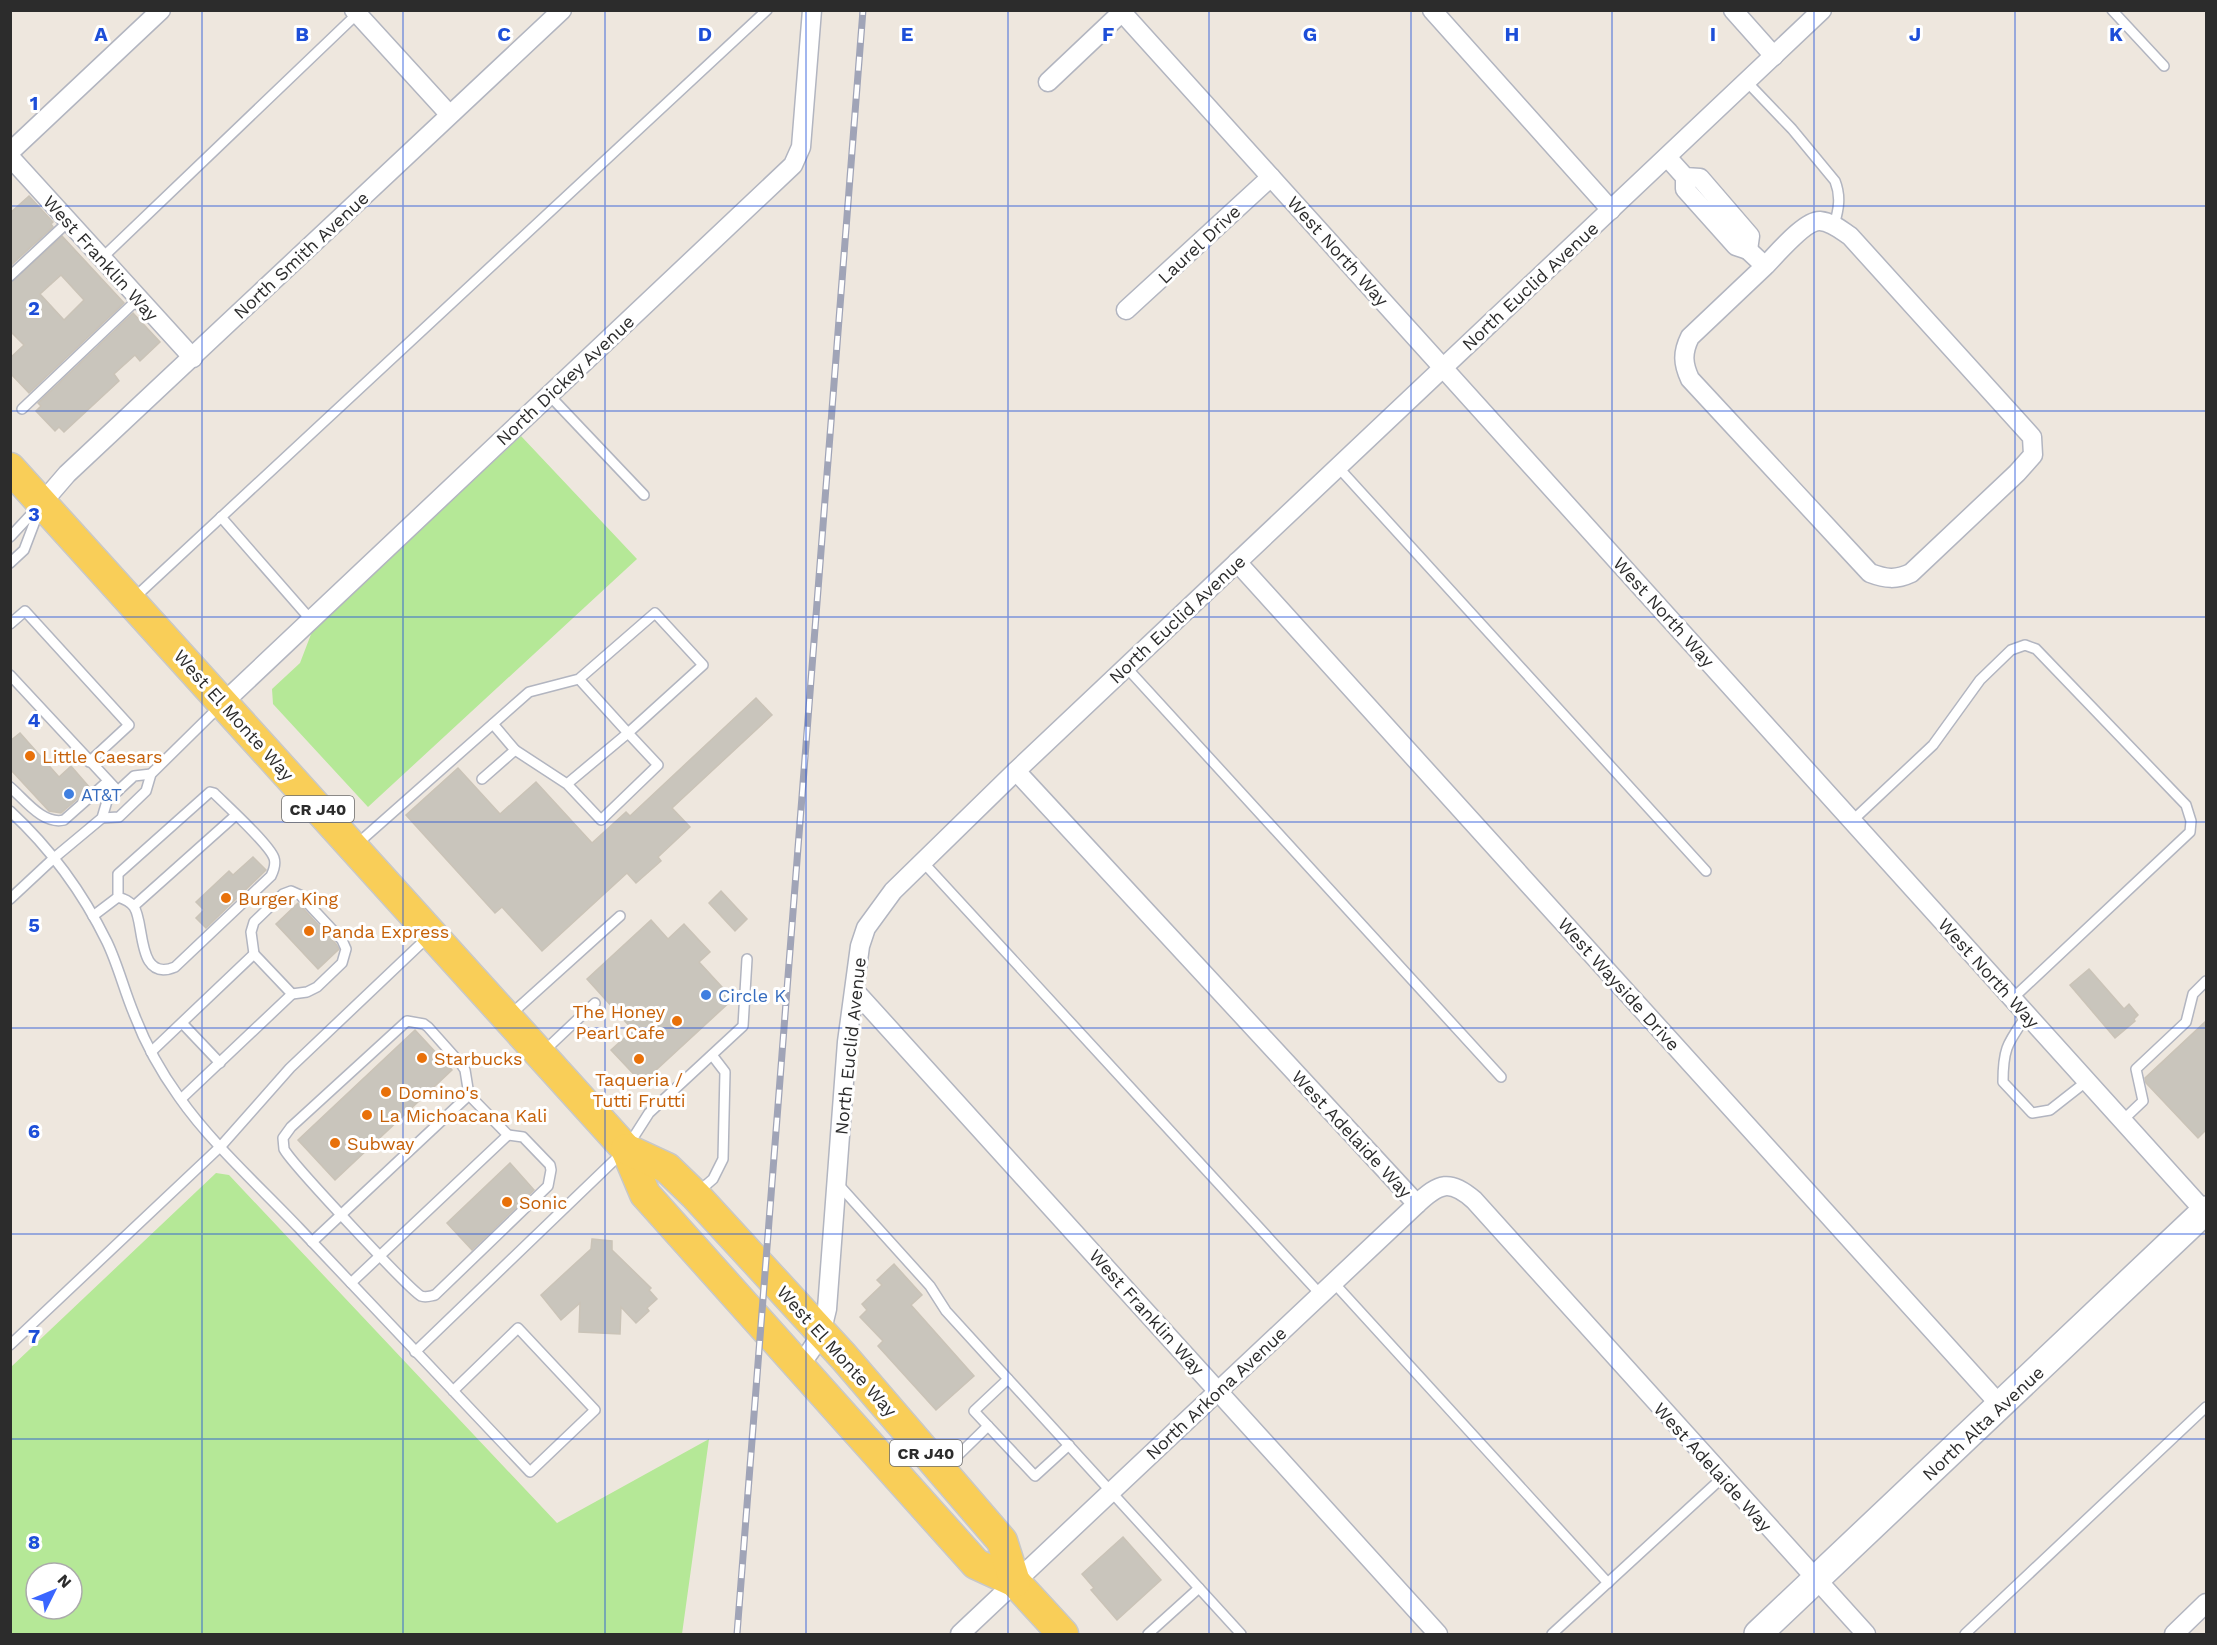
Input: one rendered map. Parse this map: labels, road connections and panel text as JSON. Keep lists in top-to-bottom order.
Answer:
{
  "streets": {
    "main road": ["West El Monte Way", "CR J40", "North Alta Avenue"],
    "street": [
      "Laurel Drive",
      "West North Way",
      "North Smith Avenue",
      "West Franklin Way",
      "North Euclid Avenue",
      "North Dickey Avenue",
      "West Wayside Drive",
      "West Adelaide Way",
      "North Arkona Avenue"
    ]
  },
  "crossings": [
    ["Laurel Drive", "West North Way"],
    ["West North Way", "North Euclid Avenue"],
    ["West North Way", "North Alta Avenue"],
    ["North Smith Avenue", "West Franklin Way"],
    ["North Smith Avenue", "West El Monte Way"],
    ["West Franklin Way", "North Euclid Avenue"],
    ["West Franklin Way", "North Arkona Avenue"],
    ["North Euclid Avenue", "West El Monte Way"],
    ["North Euclid Avenue", "West Wayside Drive"],
    ["North Euclid Avenue", "West Adelaide Way"],
    ["North Dickey Avenue", "West El Monte Way"],
    ["West El Monte Way", "North Arkona Avenue"],
    ["West Wayside Drive", "North Alta Avenue"],
    ["West Adelaide Way", "North Arkona Avenue"],
    ["West Adelaide Way", "North Alta Avenue"]
  ],
  "places": [
    "Little Caesars",
    "AT&T",
    "Burger King",
    "Panda Express",
    "Circle K",
    "The Honey Pearl Cafe",
    "Starbucks",
    "Taqueria / Tutti Frutti",
    "Domino's",
    "La Michoacana Kali",
    "Subway",
    "Sonic"
  ],
  "north": "top right",
  "grid": {
    "columns": [
      "A",
      "B",
      "C",
      "D",
      "E",
      "F",
      "G",
      "H",
      "I",
      "J",
      "K"
    ],
    "rows": [
      "1",
      "2",
      "3",
      "4",
      "5",
      "6",
      "7",
      "8"
    ]
  }
}
